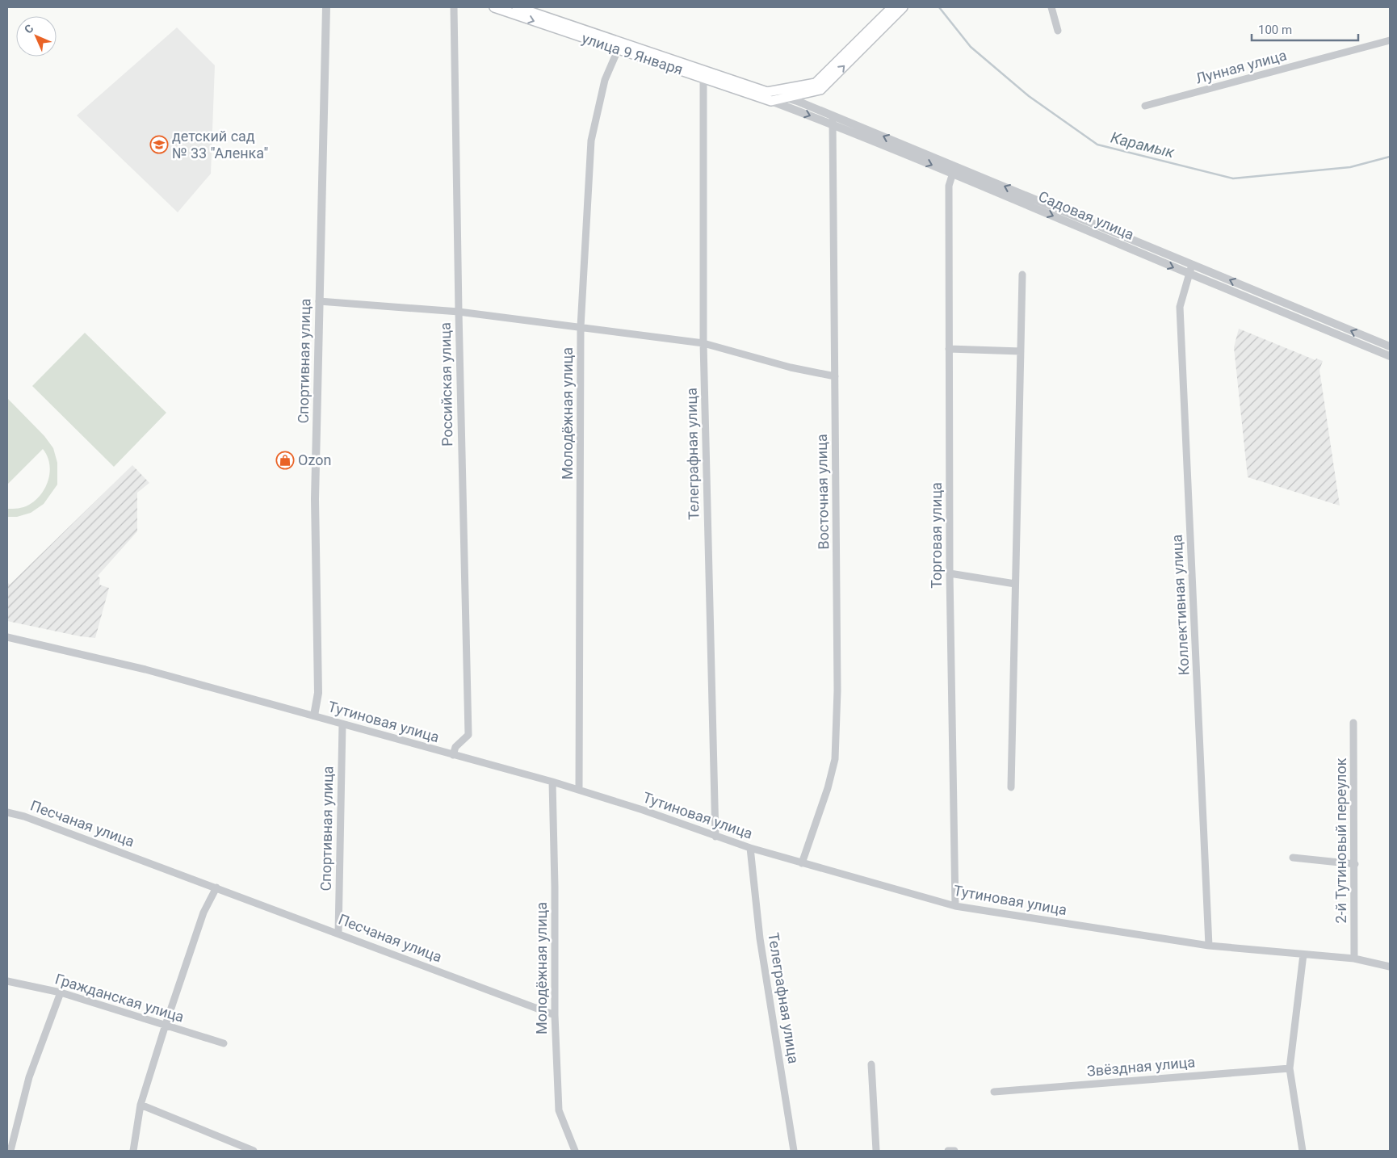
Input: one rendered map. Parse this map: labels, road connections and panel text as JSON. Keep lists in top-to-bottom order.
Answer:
{
  "streets": {
    "main road": ["улица 9 Января"],
    "street": [
      "Лунная улица",
      "Садовая улица",
      "Спортивная улица",
      "Российская улица",
      "Молодёжная улица",
      "Телеграфная улица",
      "Восточная улица",
      "Торговая улица",
      "Коллективная улица",
      "Тутиновая улица",
      "Песчаная улица",
      "2-й Тутиновый переулок",
      "Гражданская улица",
      "Звёздная улица"
    ]
  },
  "crossings": [
    ["улица 9 Января", "Садовая улица"],
    ["улица 9 Января", "Молодёжная улица"],
    ["улица 9 Января", "Телеграфная улица"],
    ["Садовая улица", "Восточная улица"],
    ["Садовая улица", "Торговая улица"],
    ["Садовая улица", "Коллективная улица"],
    ["Спортивная улица", "Тутиновая улица"],
    ["Спортивная улица", "Песчаная улица"],
    ["Российская улица", "Тутиновая улица"],
    ["Молодёжная улица", "Тутиновая улица"],
    ["Молодёжная улица", "Песчаная улица"],
    ["Телеграфная улица", "Тутиновая улица"],
    ["Восточная улица", "Тутиновая улица"],
    ["Торговая улица", "Тутиновая улица"],
    ["Коллективная улица", "Тутиновая улица"],
    ["Тутиновая улица", "2-й Тутиновый переулок"]
  ],
  "water": ["Карамык"],
  "places": {
    "school or university": ["детский сад № 33 \"Аленка\""],
    "shop": ["Ozon"]
  },
  "scale_bar": "100 m",
  "north": "top left"
}
